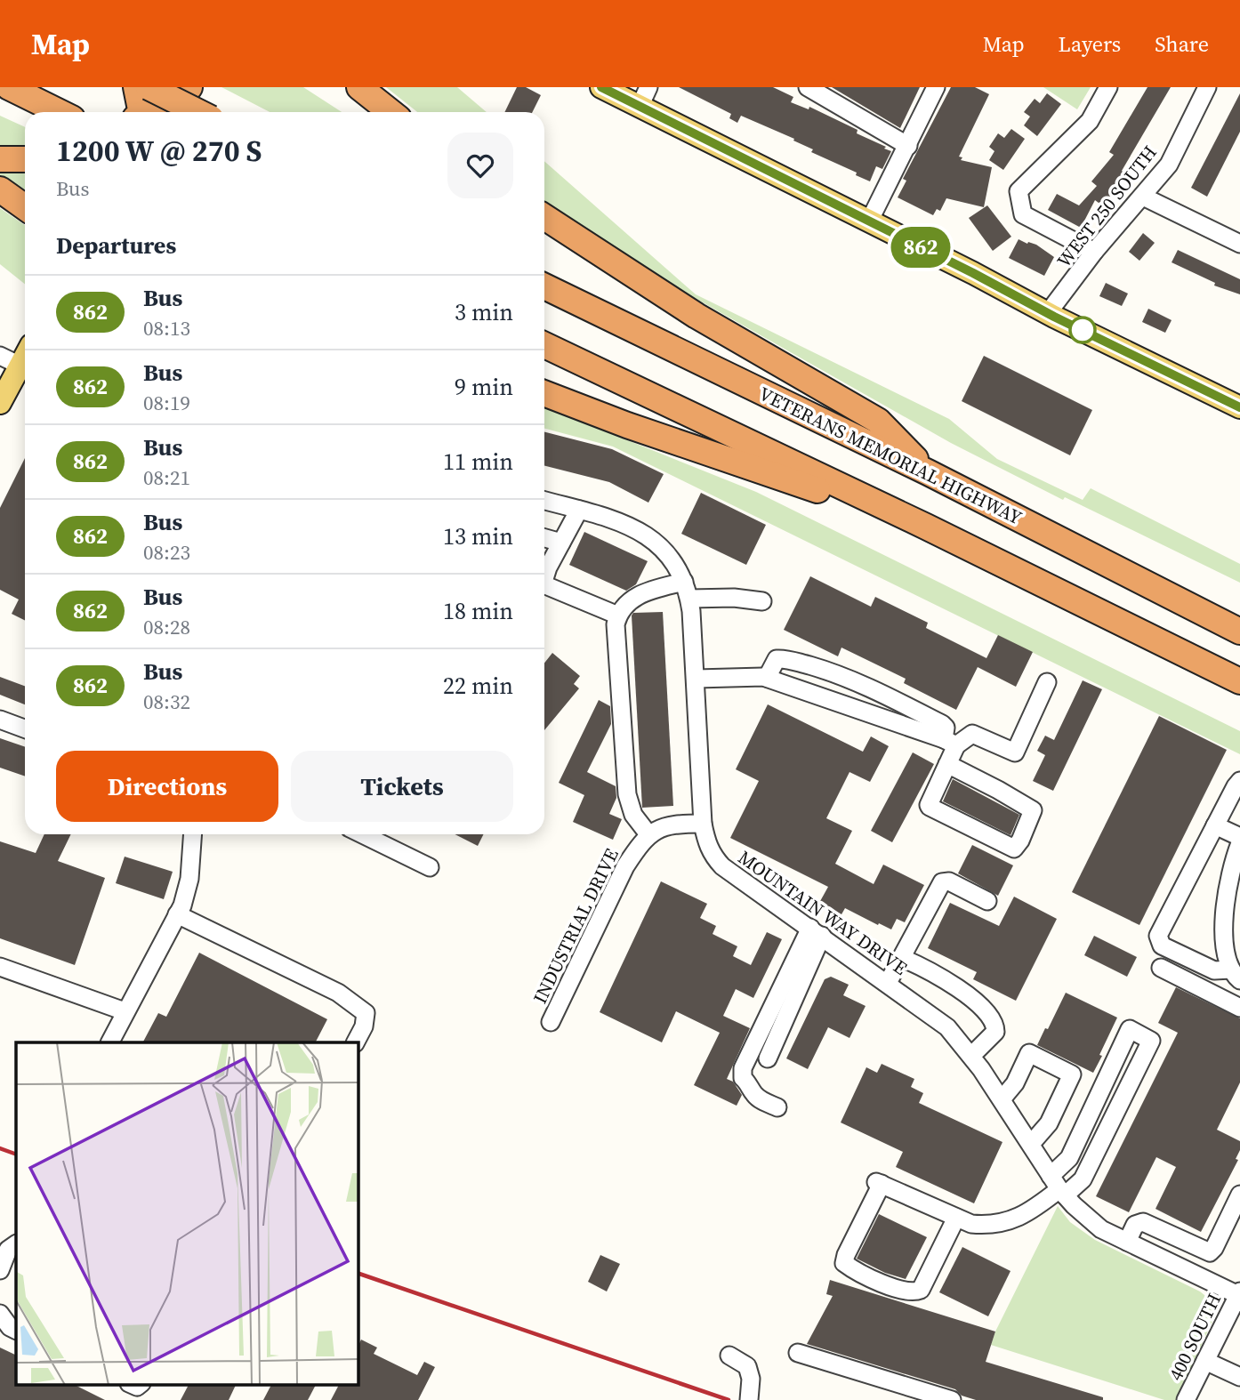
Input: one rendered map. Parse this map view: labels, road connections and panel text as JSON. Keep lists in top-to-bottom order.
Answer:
{
  "streets": {
    "highway": ["VETERANS MEMORIAL HIGHWAY"],
    "street": [
      "WEST 250 SOUTH",
      "MOUNTAIN WAY DRIVE",
      "INDUSTRIAL DRIVE",
      "400 SOUTH"
    ]
  },
  "crossings": [
    ["MOUNTAIN WAY DRIVE", "400 SOUTH"]
  ],
  "lines": ["bus line 862"],
  "page": {
    "header": "Map",
    "nav": ["Map", "Layers", "Share"],
    "on_map": "862",
    "heading": [
      ["1200 W @ 270 S", "Bus"],
      "Departures"
    ],
    "list": [
      {
        "mark": "862",
        "name": "Bus",
        "note": "08:13",
        "value": "3 min"
      },
      {
        "mark": "862",
        "name": "Bus",
        "note": "08:19",
        "value": "9 min"
      },
      {
        "mark": "862",
        "name": "Bus",
        "note": "08:21",
        "value": "11 min"
      },
      {
        "mark": "862",
        "name": "Bus",
        "note": "08:23",
        "value": "13 min"
      },
      {
        "mark": "862",
        "name": "Bus",
        "note": "08:28",
        "value": "18 min"
      },
      {
        "mark": "862",
        "name": "Bus",
        "note": "08:32",
        "value": "22 min"
      }
    ],
    "buttons": ["Directions", "Tickets"]
  }
}
